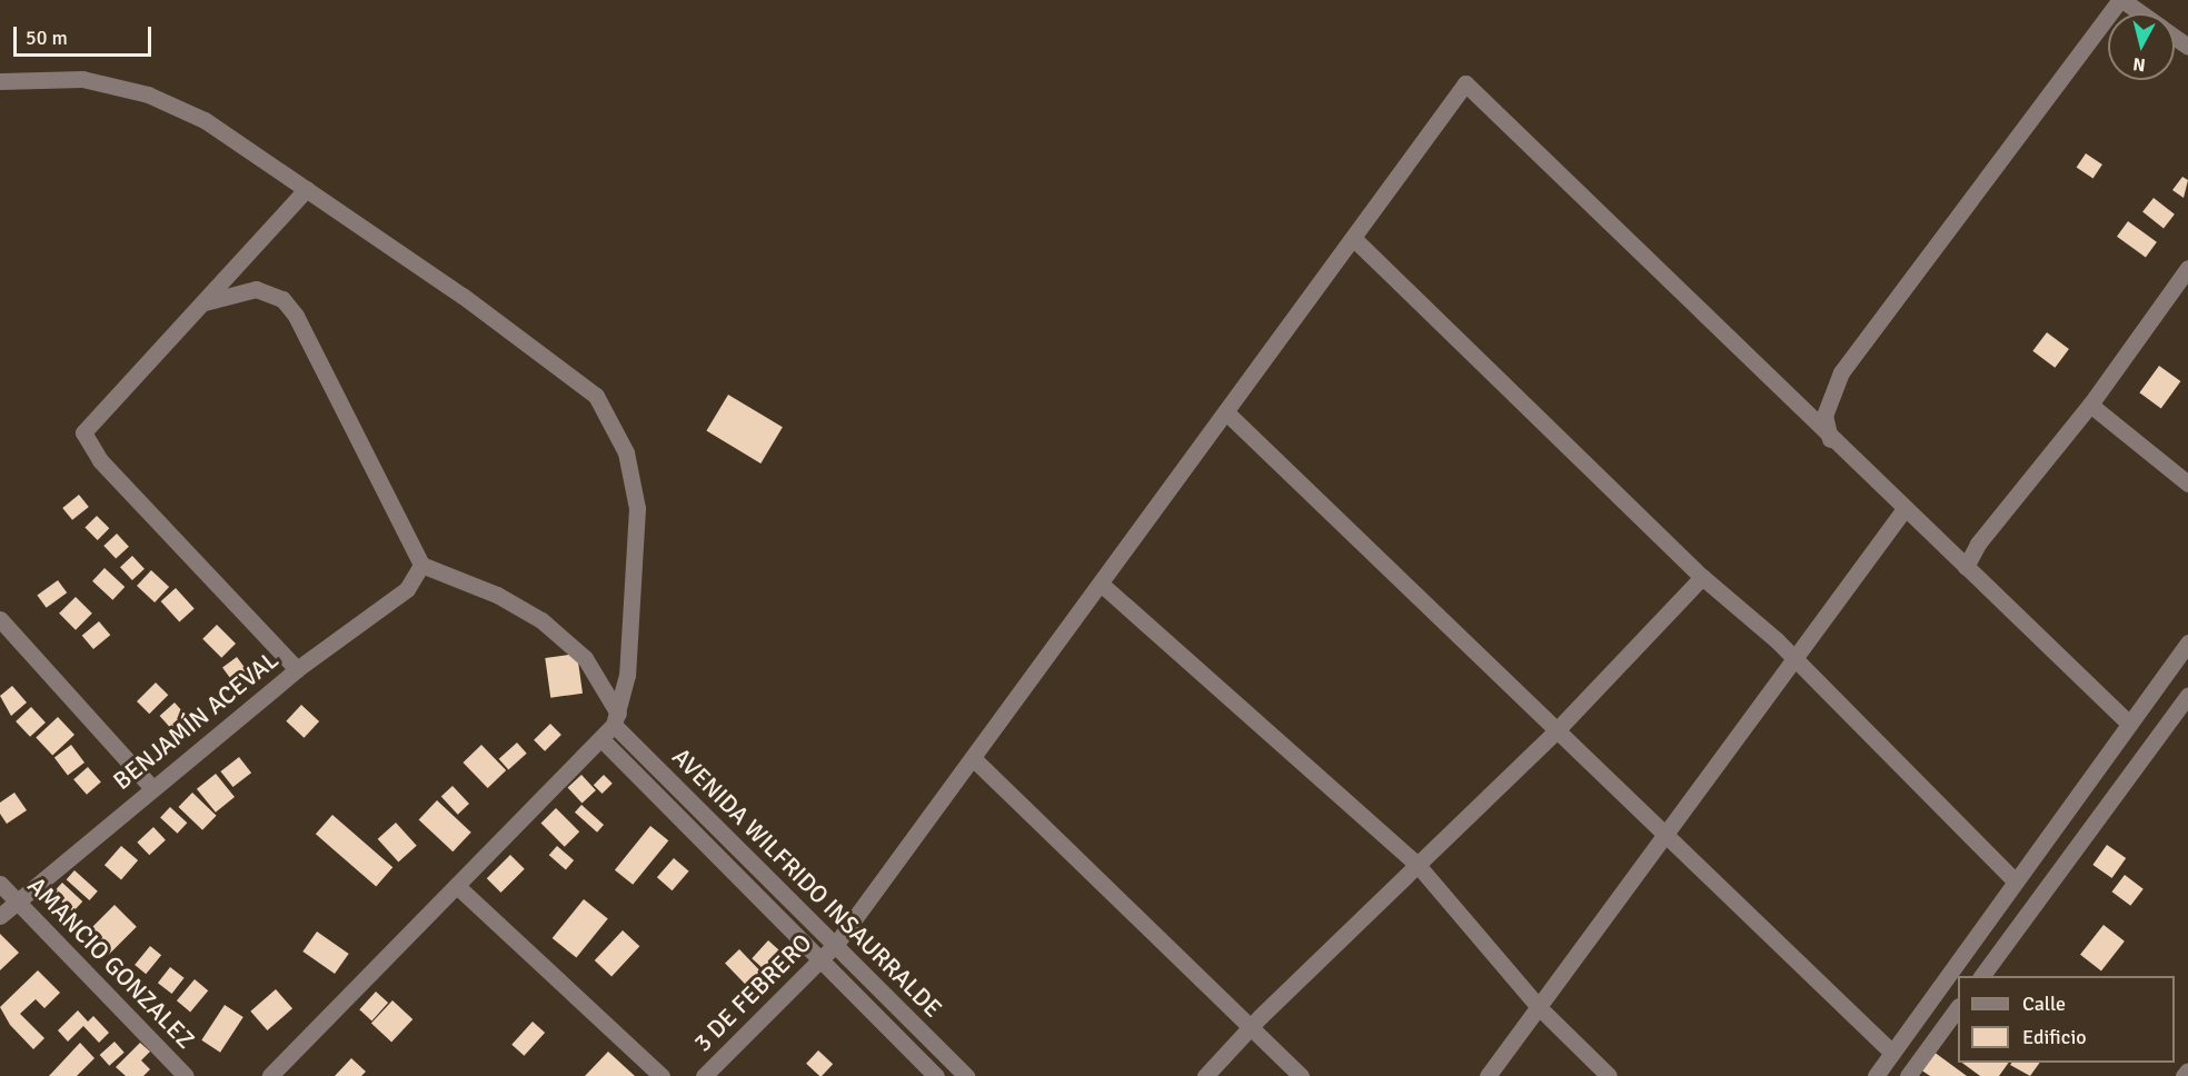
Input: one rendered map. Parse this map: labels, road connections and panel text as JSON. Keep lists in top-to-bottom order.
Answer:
{
  "streets": {
    "street": [
      "BENJAMÍN ACEVAL",
      "AVENIDA WILFRIDO INSAURRALDE",
      "AMANCIO GONZALEZ",
      "3 DE FEBRERO"
    ]
  },
  "crossings": [
    ["BENJAMÍN ACEVAL", "AVENIDA WILFRIDO INSAURRALDE"],
    ["BENJAMÍN ACEVAL", "AMANCIO GONZALEZ"],
    ["AVENIDA WILFRIDO INSAURRALDE", "3 DE FEBRERO"]
  ],
  "legend": ["Calle", "Edificio"],
  "scale_bar": "50 m",
  "north": "bottom"
}
